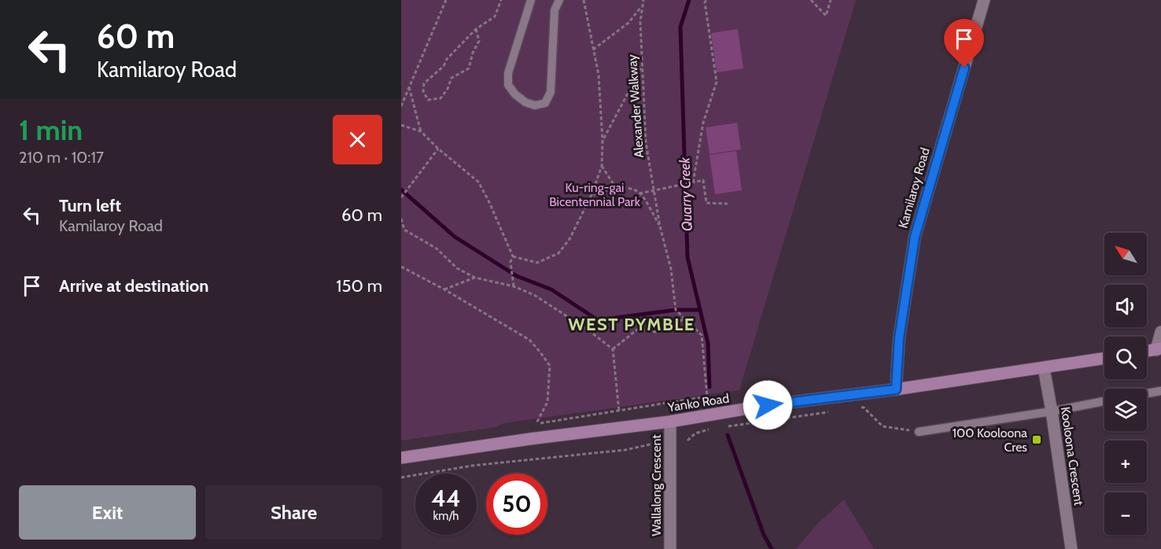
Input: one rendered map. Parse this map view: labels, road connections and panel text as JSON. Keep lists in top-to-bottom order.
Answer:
{
  "streets": {
    "main road": ["Yanko Road"],
    "street": ["Kamilaroy Road", "Kooloona Crescent", "Wallalong Crescent"],
    "path": ["Alexander Walkway"]
  },
  "crossings": [
    ["Kamilaroy Road", "Yanko Road"],
    ["Yanko Road", "Kooloona Crescent"],
    ["Yanko Road", "Wallalong Crescent"]
  ],
  "districts": ["WEST PYMBLE"],
  "water": ["Quarry Creek"],
  "parks": ["Ku-ring-gai Bicentennial Park"],
  "places": {
    "transit": ["100 Kooloona Cres"]
  },
  "north": "top left",
  "page": {
    "turn": ["60 m", "Kamilaroy Road"],
    "heading": ["1 min", "210 m · 10:17"],
    "list": [
      {
        "name": "Turn left",
        "note": "Kamilaroy Road",
        "value": "60 m"
      },
      {
        "name": "Arrive at destination",
        "value": "150 m"
      }
    ],
    "map_buttons": ["+", "−"],
    "speed": "44 km/h",
    "limit": "50",
    "buttons": ["Exit", "Share"]
  }
}
